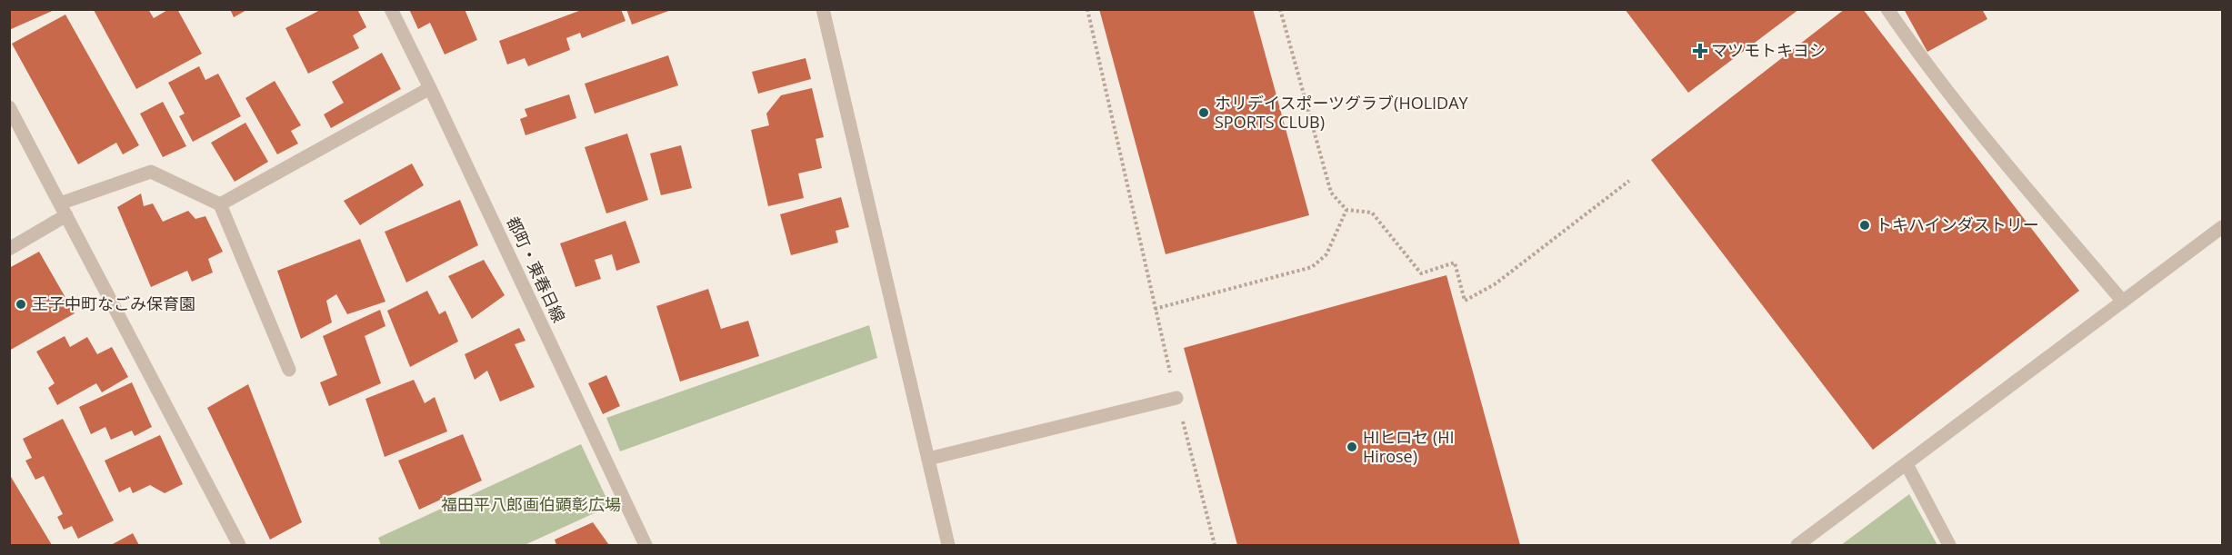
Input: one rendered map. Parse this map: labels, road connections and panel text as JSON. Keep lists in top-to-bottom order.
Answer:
{
  "streets": {
    "street": ["都町・東春日線"]
  },
  "parks": ["福田平八郎画伯顕彰広場"],
  "places": {
    "health": ["マツモトキヨシ"],
    "other": [
      "ホリデイスポーツグラブ(HOLIDAY SPORTS CLUB)",
      "トキハインダストリー",
      "王子中町なごみ保育園",
      "HIヒロセ (HI Hirose)"
    ]
  }
}
